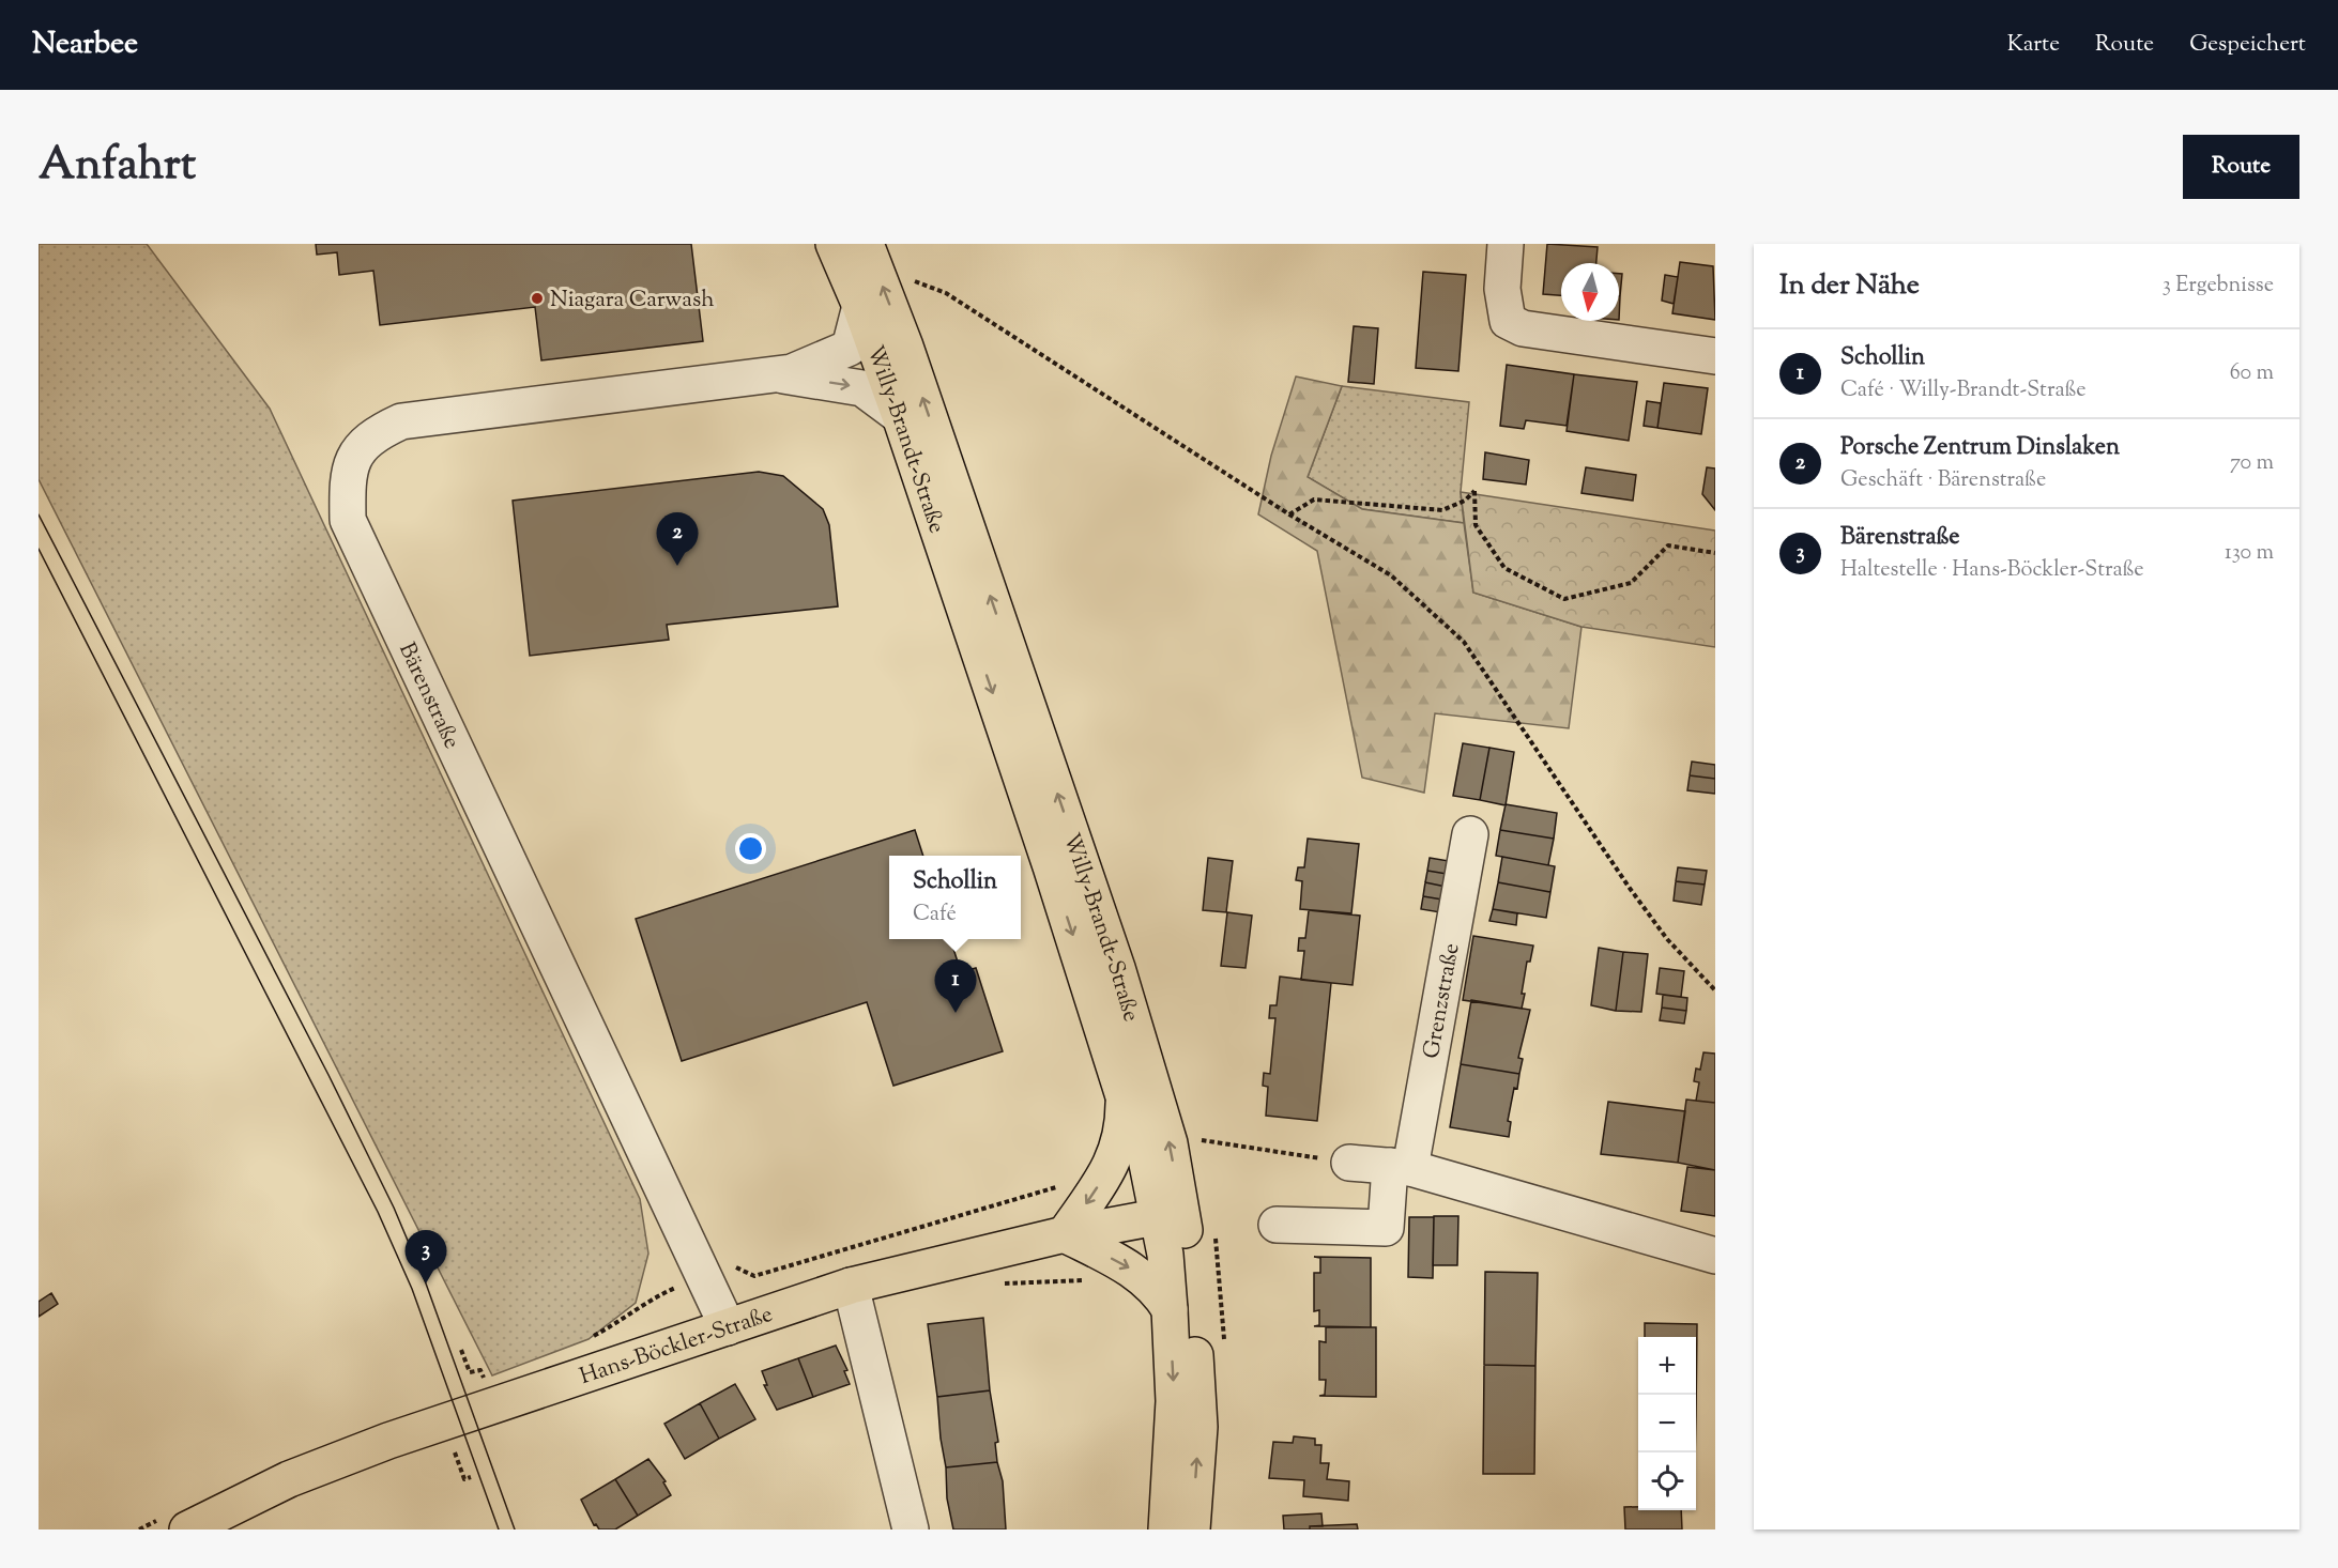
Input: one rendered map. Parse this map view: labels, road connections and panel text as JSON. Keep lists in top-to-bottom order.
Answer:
{
  "streets": {
    "main road": ["Willy-Brandt-Straße", "Hans-Böckler-Straße"],
    "street": ["Bärenstraße", "Grenzstraße"]
  },
  "crossings": [
    ["Willy-Brandt-Straße", "Bärenstraße"],
    ["Willy-Brandt-Straße", "Hans-Böckler-Straße"],
    ["Bärenstraße", "Hans-Böckler-Straße"]
  ],
  "places": ["Niagara Carwash"],
  "north": "bottom",
  "page": {
    "header": "Nearbee",
    "nav": ["Karte", "Route", "Gespeichert"],
    "title": "Anfahrt",
    "buttons": "Route",
    "heading": ["In der Nähe", "3 Ergebnisse"],
    "list": [
      {
        "mark": "1",
        "name": "Schollin",
        "note": "Café · Willy-Brandt-Straße",
        "value": "60 m"
      },
      {
        "mark": "2",
        "name": "Porsche Zentrum Dinslaken",
        "note": "Geschäft · Bärenstraße",
        "value": "70 m"
      },
      {
        "mark": "3",
        "name": "Bärenstraße",
        "note": "Haltestelle · Hans-Böckler-Straße",
        "value": "130 m"
      }
    ],
    "pins": ["2", "1", "3"],
    "popup": ["Schollin", "Café"],
    "map_buttons": ["+", "−"]
  }
}
